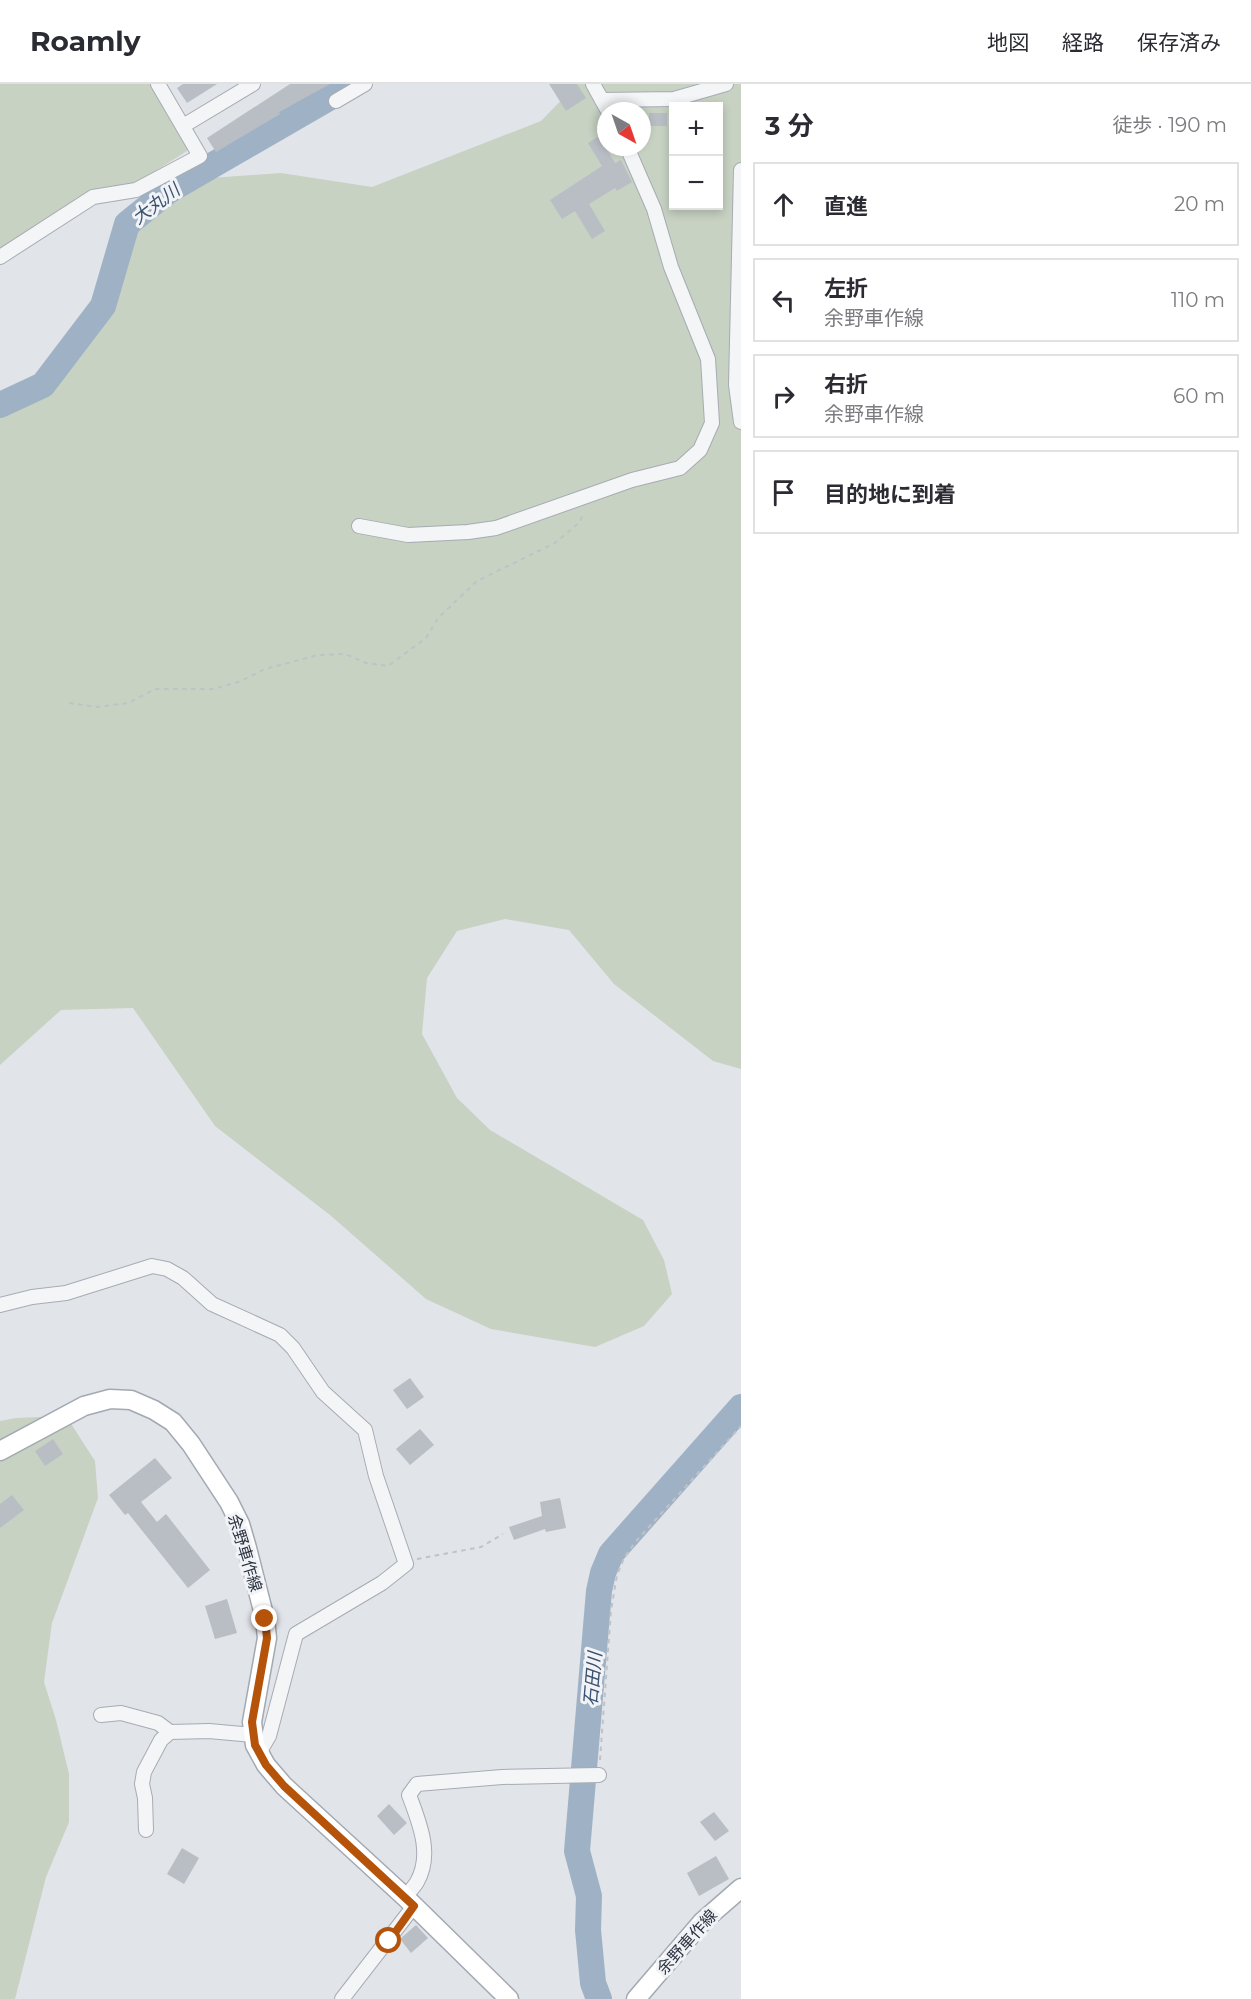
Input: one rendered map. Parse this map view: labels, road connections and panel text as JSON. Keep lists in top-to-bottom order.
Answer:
{
  "streets": {
    "main road": ["余野車作線"]
  },
  "water": ["大丸川", "石田川"],
  "north": "bottom right",
  "page": {
    "header": "Roamly",
    "nav": ["地図", "経路", "保存済み"],
    "heading": ["3 分", "徒歩 · 190 m"],
    "map_buttons": ["+", "−"],
    "list": [
      ["直進", "20 m"],
      ["左折", "余野車作線", "110 m"],
      ["右折", "余野車作線", "60 m"],
      "目的地に到着"
    ]
  }
}
